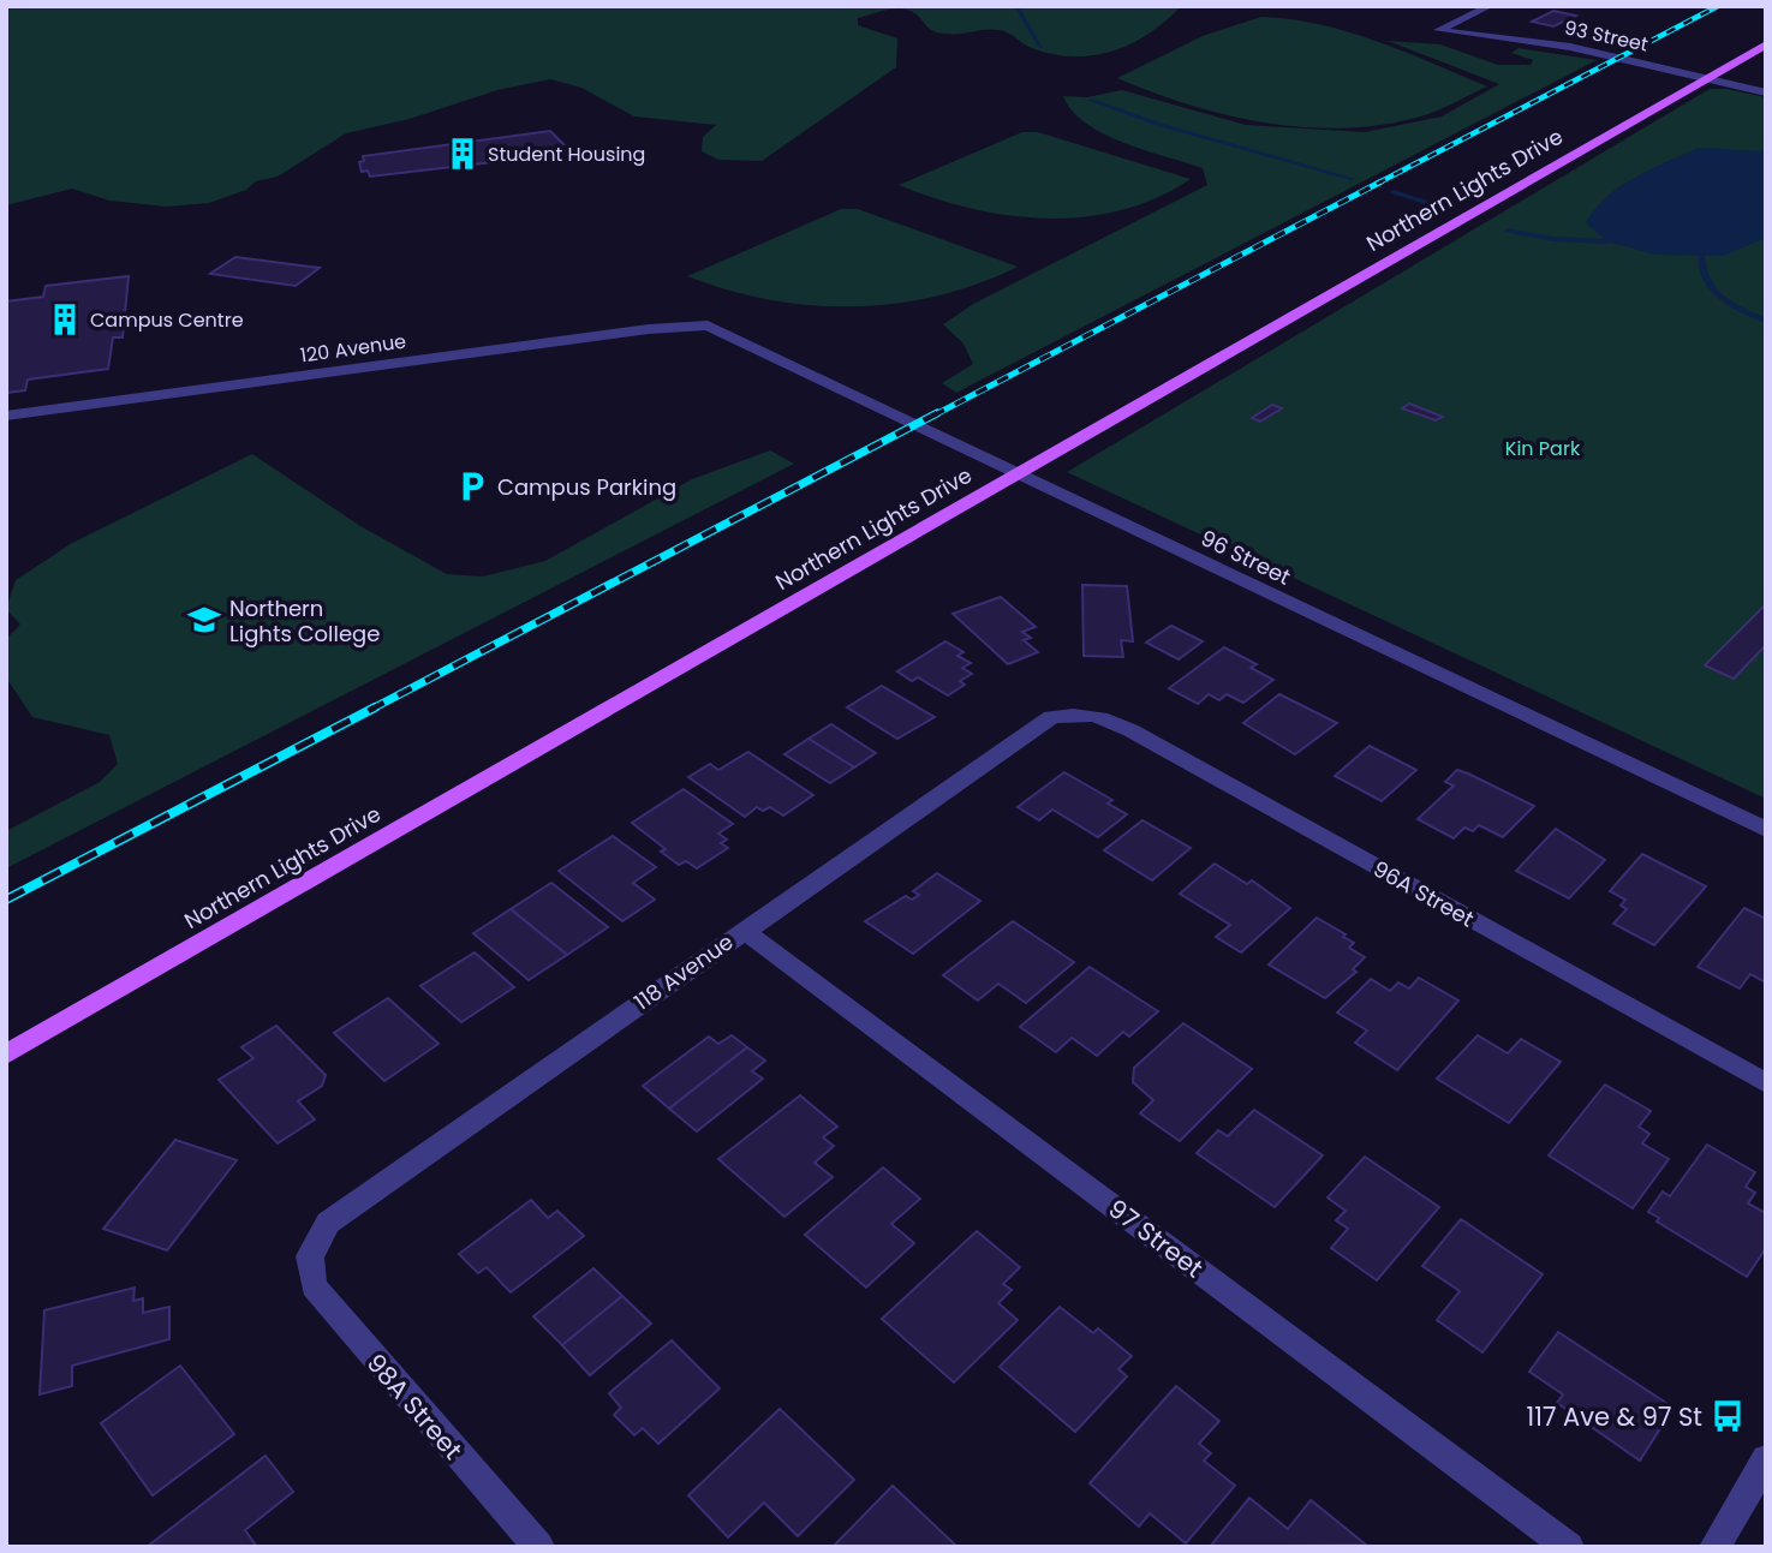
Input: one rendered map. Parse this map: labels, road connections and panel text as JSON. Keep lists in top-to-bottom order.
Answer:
{
  "streets": {
    "main road": ["Northern Lights Drive"],
    "street": [
      "93 Street",
      "120 Avenue",
      "96 Street",
      "96A Street",
      "118 Avenue",
      "97 Street",
      "98A Street"
    ]
  },
  "crossings": [
    ["93 Street", "Northern Lights Drive"],
    ["Northern Lights Drive", "96 Street"],
    ["120 Avenue", "96 Street"],
    ["96A Street", "118 Avenue"],
    ["118 Avenue", "97 Street"],
    ["118 Avenue", "98A Street"]
  ],
  "parks": ["Kin Park"],
  "places": {
    "building": ["Student Housing", "Campus Centre"],
    "parking": ["Campus Parking"],
    "school or university": ["Northern Lights College"],
    "bus stop": ["117 Ave & 97 St"]
  }
}
